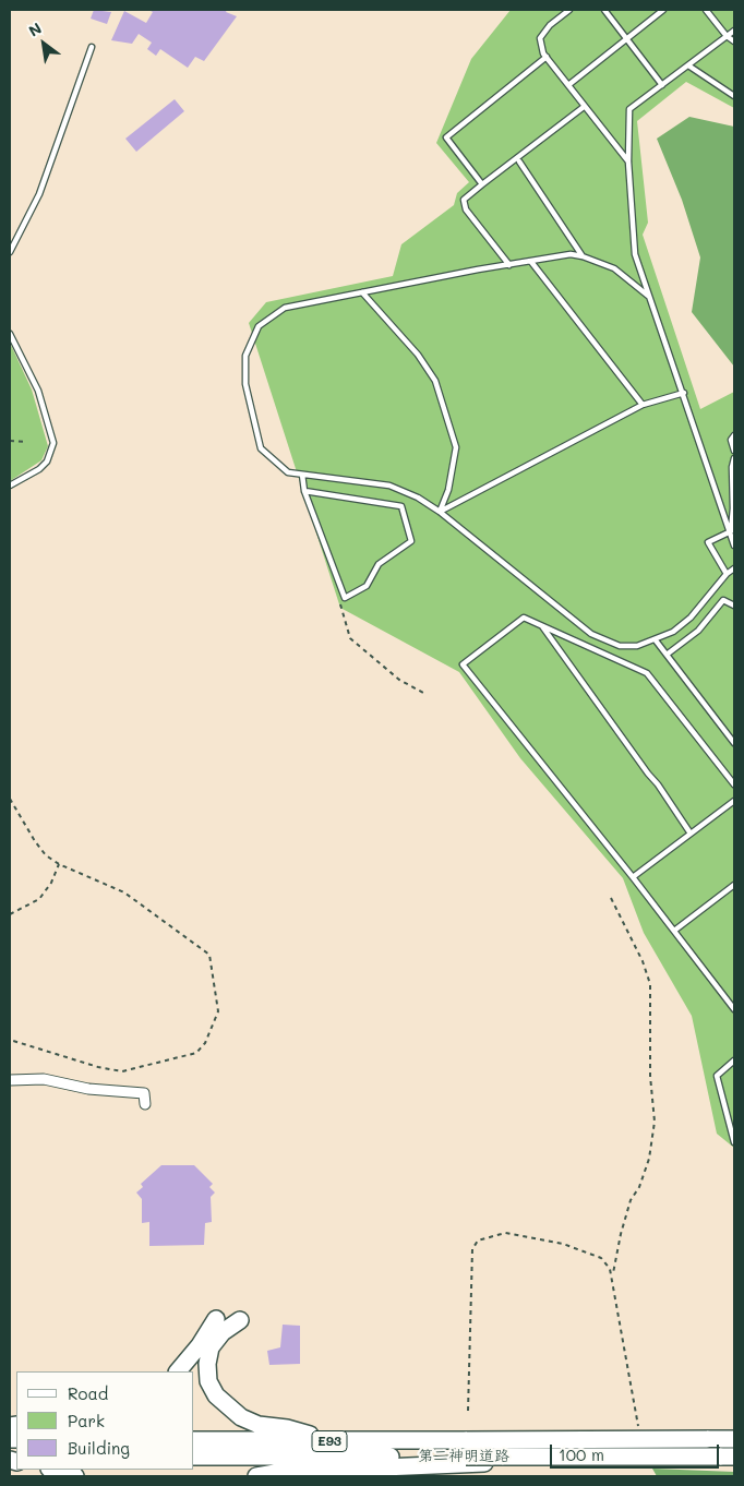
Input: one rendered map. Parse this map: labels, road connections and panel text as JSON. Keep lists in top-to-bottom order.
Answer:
{
  "streets": {
    "highway": ["E93", "第二神明道路"]
  },
  "legend": ["Road", "Park", "Building"],
  "scale_bar": "100 m",
  "north": "top left"
}
